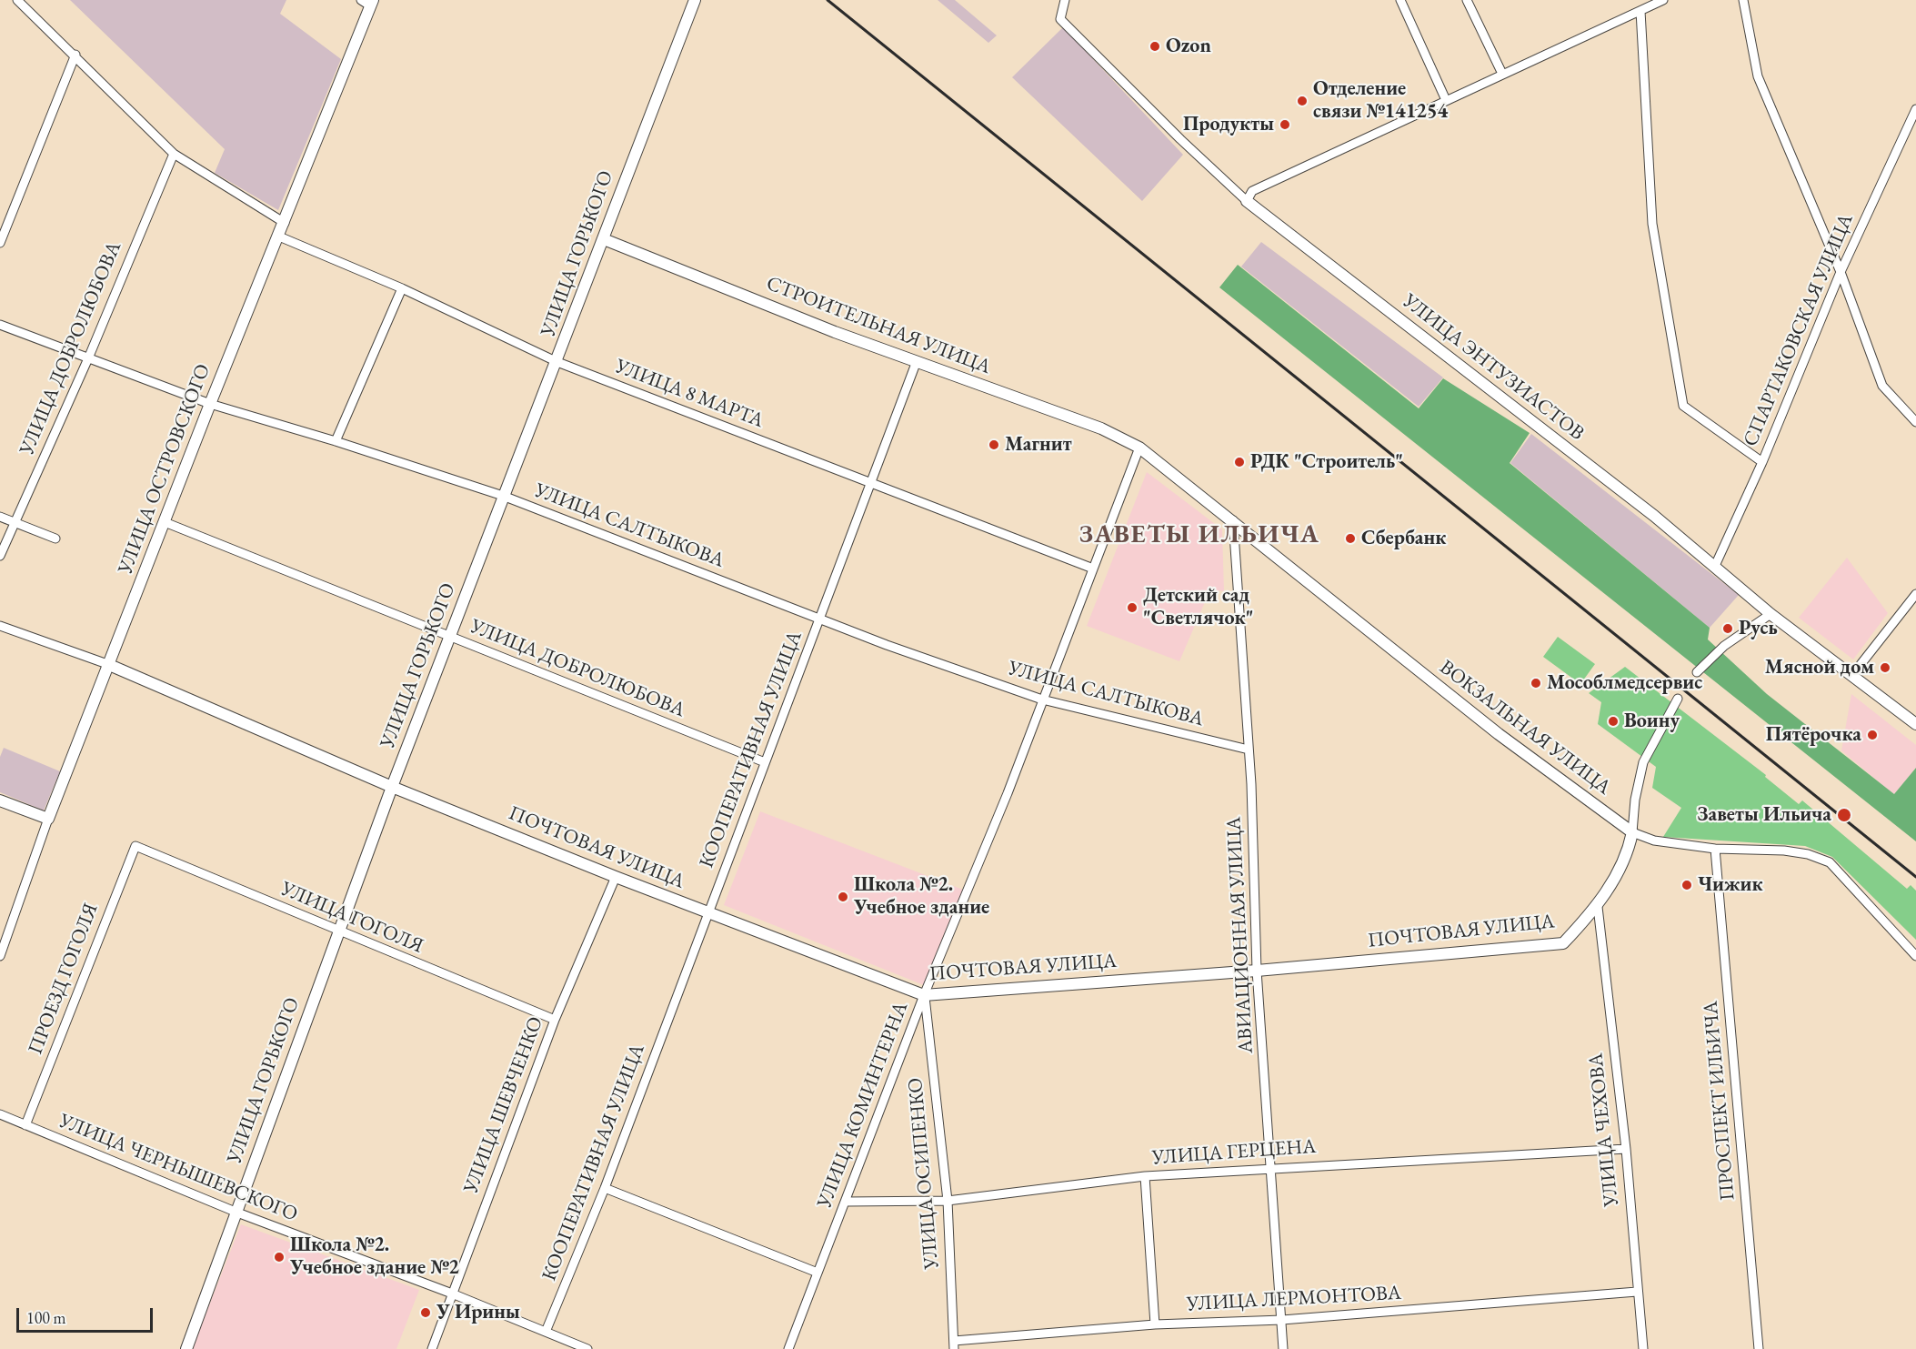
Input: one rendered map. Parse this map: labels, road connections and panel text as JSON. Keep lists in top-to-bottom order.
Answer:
{
  "streets": {
    "street": [
      "УЛИЦА ГОРЬКОГО",
      "СТРОИТЕЛЬНАЯ УЛИЦА",
      "СПАРТАКОВСКАЯ УЛИЦА",
      "УЛИЦА ДОБРОЛЮБОВА",
      "УЛИЦА ЭНТУЗИАСТОВ",
      "УЛИЦА 8 МАРТА",
      "УЛИЦА ОСТРОВСКОГО",
      "УЛИЦА САЛТЫКОВА",
      "ВОКЗАЛЬНАЯ УЛИЦА",
      "КООПЕРАТИВНАЯ УЛИЦА",
      "ПОЧТОВАЯ УЛИЦА",
      "УЛИЦА ГОГОЛЯ",
      "АВИАЦИОННАЯ УЛИЦА",
      "ПРОЕЗД ГОГОЛЯ",
      "ПРОСПЕКТ ИЛЬИЧА",
      "УЛИЦА ШЕВЧЕНКО",
      "УЛИЦА КОМИНТЕРНА",
      "УЛИЦА ЧЕХОВА",
      "УЛИЦА ГЕРЦЕНА",
      "УЛИЦА ЧЕРНЫШЕВСКОГО",
      "УЛИЦА ОСИПЕНКО",
      "УЛИЦА ЛЕРМОНТОВА"
    ]
  },
  "crossings": [
    ["УЛИЦА ГОРЬКОГО", "СТРОИТЕЛЬНАЯ УЛИЦА"],
    ["УЛИЦА ГОРЬКОГО", "УЛИЦА ДОБРОЛЮБОВА"],
    ["УЛИЦА ГОРЬКОГО", "УЛИЦА 8 МАРТА"],
    ["УЛИЦА ГОРЬКОГО", "УЛИЦА САЛТЫКОВА"],
    ["УЛИЦА ГОРЬКОГО", "ПОЧТОВАЯ УЛИЦА"],
    ["УЛИЦА ГОРЬКОГО", "УЛИЦА ГОГОЛЯ"],
    ["УЛИЦА ГОРЬКОГО", "УЛИЦА ЧЕРНЫШЕВСКОГО"],
    ["СТРОИТЕЛЬНАЯ УЛИЦА", "ВОКЗАЛЬНАЯ УЛИЦА"],
    ["СТРОИТЕЛЬНАЯ УЛИЦА", "КООПЕРАТИВНАЯ УЛИЦА"],
    ["СТРОИТЕЛЬНАЯ УЛИЦА", "УЛИЦА КОМИНТЕРНА"],
    ["СПАРТАКОВСКАЯ УЛИЦА", "УЛИЦА ЭНТУЗИАСТОВ"],
    ["УЛИЦА ДОБРОЛЮБОВА", "УЛИЦА ОСТРОВСКОГО"],
    ["УЛИЦА ДОБРОЛЮБОВА", "УЛИЦА САЛТЫКОВА"],
    ["УЛИЦА ДОБРОЛЮБОВА", "КООПЕРАТИВНАЯ УЛИЦА"],
    ["УЛИЦА 8 МАРТА", "УЛИЦА ОСТРОВСКОГО"],
    ["УЛИЦА 8 МАРТА", "КООПЕРАТИВНАЯ УЛИЦА"],
    ["УЛИЦА 8 МАРТА", "УЛИЦА КОМИНТЕРНА"],
    ["УЛИЦА ОСТРОВСКОГО", "УЛИЦА САЛТЫКОВА"],
    ["УЛИЦА ОСТРОВСКОГО", "ПОЧТОВАЯ УЛИЦА"],
    ["УЛИЦА САЛТЫКОВА", "КООПЕРАТИВНАЯ УЛИЦА"],
    ["УЛИЦА САЛТЫКОВА", "АВИАЦИОННАЯ УЛИЦА"],
    ["УЛИЦА САЛТЫКОВА", "УЛИЦА КОМИНТЕРНА"],
    ["ВОКЗАЛЬНАЯ УЛИЦА", "ПОЧТОВАЯ УЛИЦА"],
    ["ВОКЗАЛЬНАЯ УЛИЦА", "АВИАЦИОННАЯ УЛИЦА"],
    ["ВОКЗАЛЬНАЯ УЛИЦА", "ПРОСПЕКТ ИЛЬИЧА"],
    ["ВОКЗАЛЬНАЯ УЛИЦА", "УЛИЦА КОМИНТЕРНА"],
    ["КООПЕРАТИВНАЯ УЛИЦА", "ПОЧТОВАЯ УЛИЦА"],
    ["КООПЕРАТИВНАЯ УЛИЦА", "УЛИЦА ЧЕРНЫШЕВСКОГО"],
    ["ПОЧТОВАЯ УЛИЦА", "АВИАЦИОННАЯ УЛИЦА"],
    ["ПОЧТОВАЯ УЛИЦА", "УЛИЦА ШЕВЧЕНКО"],
    ["ПОЧТОВАЯ УЛИЦА", "УЛИЦА КОМИНТЕРНА"],
    ["ПОЧТОВАЯ УЛИЦА", "УЛИЦА ЧЕХОВА"],
    ["ПОЧТОВАЯ УЛИЦА", "УЛИЦА ОСИПЕНКО"],
    ["УЛИЦА ГОГОЛЯ", "ПРОЕЗД ГОГОЛЯ"],
    ["УЛИЦА ГОГОЛЯ", "УЛИЦА ШЕВЧЕНКО"],
    ["АВИАЦИОННАЯ УЛИЦА", "УЛИЦА ГЕРЦЕНА"],
    ["АВИАЦИОННАЯ УЛИЦА", "УЛИЦА ЛЕРМОНТОВА"],
    ["ПРОЕЗД ГОГОЛЯ", "УЛИЦА ЧЕРНЫШЕВСКОГО"],
    ["УЛИЦА ШЕВЧЕНКО", "УЛИЦА ЧЕРНЫШЕВСКОГО"],
    ["УЛИЦА КОМИНТЕРНА", "УЛИЦА ГЕРЦЕНА"],
    ["УЛИЦА КОМИНТЕРНА", "УЛИЦА ОСИПЕНКО"],
    ["УЛИЦА ЧЕХОВА", "УЛИЦА ГЕРЦЕНА"],
    ["УЛИЦА ЧЕХОВА", "УЛИЦА ЛЕРМОНТОВА"],
    ["УЛИЦА ГЕРЦЕНА", "УЛИЦА ОСИПЕНКО"],
    ["УЛИЦА ОСИПЕНКО", "УЛИЦА ЛЕРМОНТОВА"]
  ],
  "districts": ["ЗАВЕТЫ ИЛЬИЧА"],
  "places": [
    "Ozon",
    "Отделение связи №141254",
    "Продукты",
    "Магнит",
    "РДК \"Строитель\"",
    "Сбербанк",
    "Детский сад \"Светлячок\"",
    "Русь",
    "Мясной дом",
    "Мособлмедсервис",
    "Воину",
    "Пятёрочка",
    "Заветы Ильича",
    "Чижик",
    "Школа №2. Учебное здание",
    "Школа №2. Учебное здание №2",
    "У Ирины"
  ],
  "scale_bar": "100 m"
}
